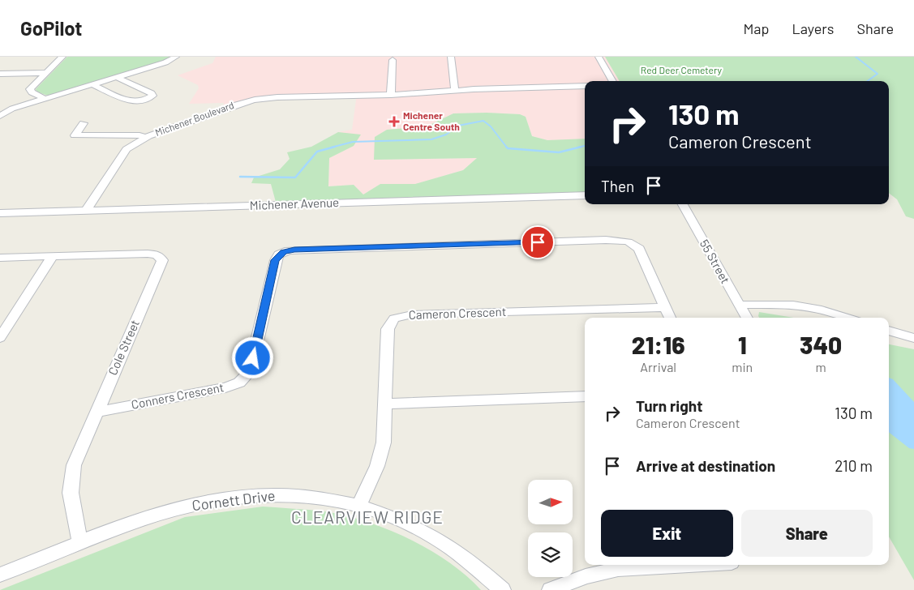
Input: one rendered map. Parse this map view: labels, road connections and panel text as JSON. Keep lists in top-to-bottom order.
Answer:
{
  "streets": {
    "street": [
      "Michener Boulevard",
      "Michener Avenue",
      "55 Street",
      "Cameron Crescent",
      "Cole Street",
      "Conners Crescent",
      "Cornett Drive"
    ]
  },
  "crossings": [
    ["Michener Boulevard", "Michener Avenue"],
    ["Cameron Crescent", "Conners Crescent"],
    ["Cameron Crescent", "Cornett Drive"],
    ["Cole Street", "Conners Crescent"],
    ["Cole Street", "Cornett Drive"]
  ],
  "districts": ["CLEARVIEW RIDGE"],
  "parks": ["Red Deer Cemetery"],
  "places": {
    "health": ["Michener Centre South"]
  },
  "north": "right",
  "page": {
    "header": "GoPilot",
    "nav": ["Map", "Layers", "Share"],
    "turn": ["130 m", "Cameron Crescent"],
    "then": "Then",
    "eta": [
      "21:16",
      "Arrival",
      "1",
      "min",
      "340",
      "m"
    ],
    "list": [
      {
        "name": "Turn right",
        "note": "Cameron Crescent",
        "value": "130 m"
      },
      {
        "name": "Arrive at destination",
        "value": "210 m"
      }
    ],
    "buttons": ["Exit", "Share"]
  }
}
